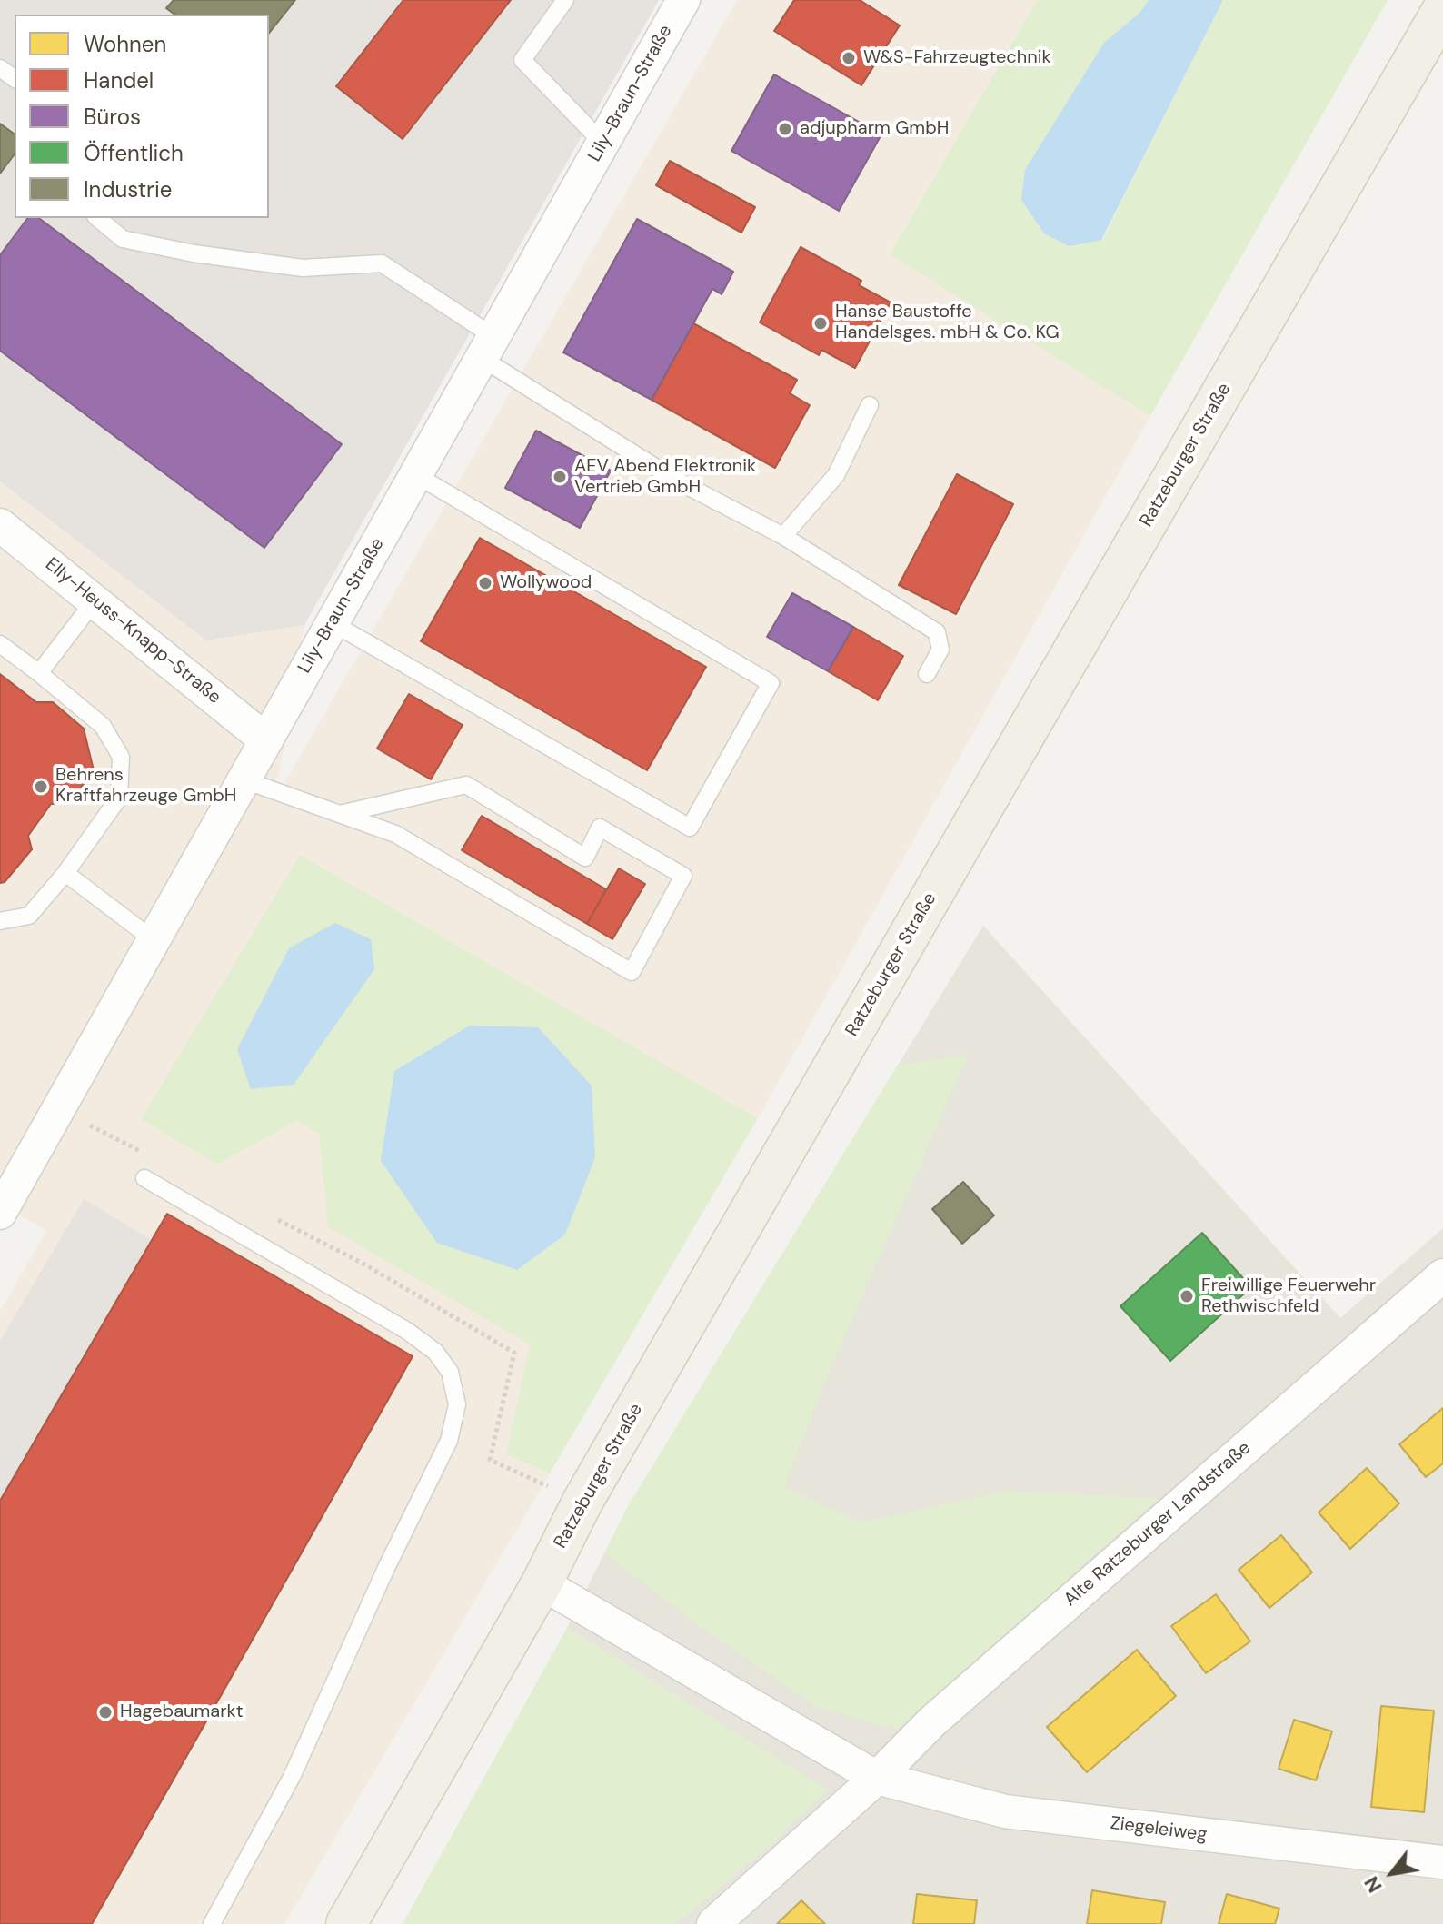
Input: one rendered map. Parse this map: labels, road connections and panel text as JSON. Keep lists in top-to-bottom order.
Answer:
{
  "streets": {
    "main road": ["Ratzeburger Straße"],
    "street": [
      "Lily-Braun-Straße",
      "Elly-Heuss-Knapp-Straße",
      "Alte Ratzeburger Landstraße",
      "Ziegeleiweg"
    ]
  },
  "crossings": [
    ["Lily-Braun-Straße", "Elly-Heuss-Knapp-Straße"],
    ["Alte Ratzeburger Landstraße", "Ziegeleiweg"]
  ],
  "places": [
    "W&S-Fahrzeugtechnik",
    "adjupharm GmbH",
    "Hanse Baustoffe Handelsges. mbH & Co. KG",
    "AEV Abend Elektronik Vertrieb GmbH",
    "Wollywood",
    "Behrens Kraftfahrzeuge GmbH",
    "Freiwillige Feuerwehr Rethwischfeld",
    "Hagebaumarkt"
  ],
  "legend": [
    "Wohnen",
    "Handel",
    "Büros",
    "Öffentlich",
    "Industrie"
  ],
  "north": "bottom left"
}
